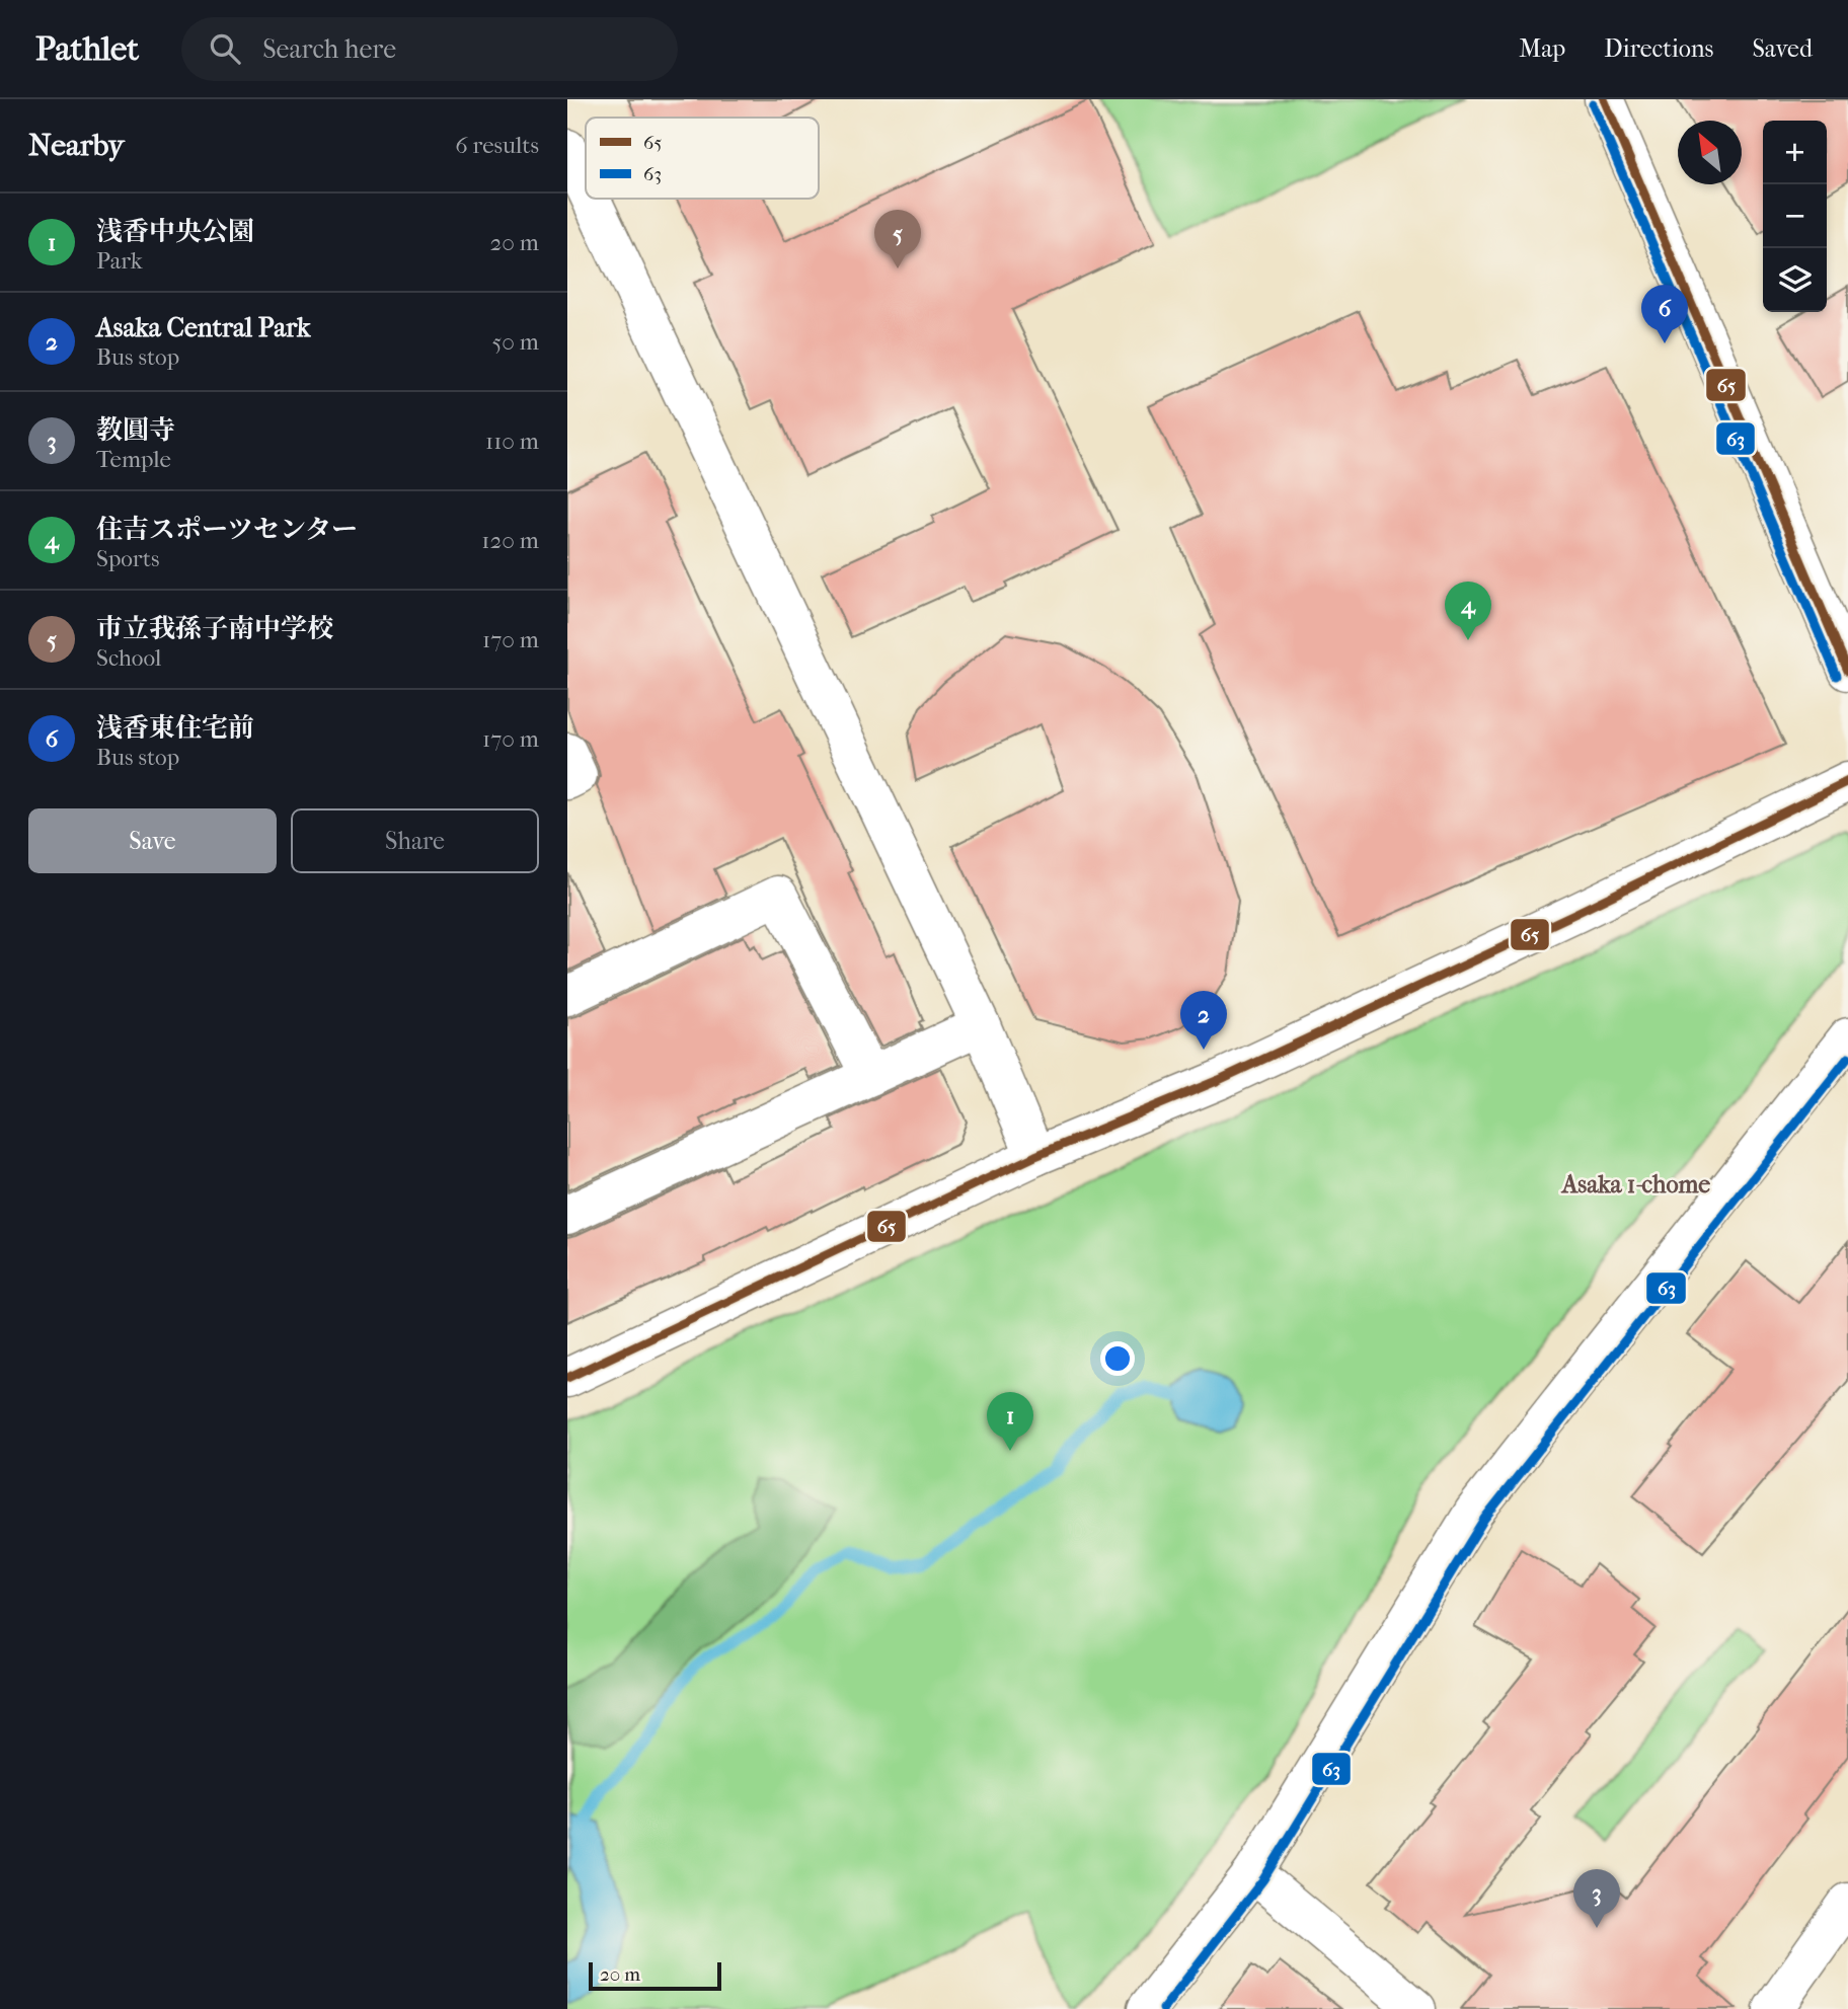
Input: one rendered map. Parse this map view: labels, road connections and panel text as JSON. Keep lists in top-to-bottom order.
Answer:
{
  "districts": ["Asaka 1-chome"],
  "lines": ["transit line 65", "transit line 63"],
  "legend": ["65", "63"],
  "scale_bar": "20 m",
  "north": "top left",
  "page": {
    "header": "Pathlet",
    "search": "Search here",
    "nav": ["Map", "Directions", "Saved"],
    "heading": ["Nearby", "6 results"],
    "map_buttons": ["+", "−"],
    "list": [
      {
        "mark": "1",
        "name": "浅香中央公園",
        "note": "Park",
        "value": "20 m"
      },
      {
        "mark": "2",
        "name": "Asaka Central Park",
        "note": "Bus stop",
        "value": "50 m"
      },
      {
        "mark": "3",
        "name": "教圓寺",
        "note": "Temple",
        "value": "110 m"
      },
      {
        "mark": "4",
        "name": "住吉スポーツセンター",
        "note": "Sports",
        "value": "120 m"
      },
      {
        "mark": "5",
        "name": "市立我孫子南中学校",
        "note": "School",
        "value": "170 m"
      },
      {
        "mark": "6",
        "name": "浅香東住宅前",
        "note": "Bus stop",
        "value": "170 m"
      }
    ],
    "pins": [
      "5",
      "6",
      "4",
      "2",
      "1",
      "3"
    ],
    "buttons": ["Save", "Share"],
    "scale": "20 m"
  }
}
